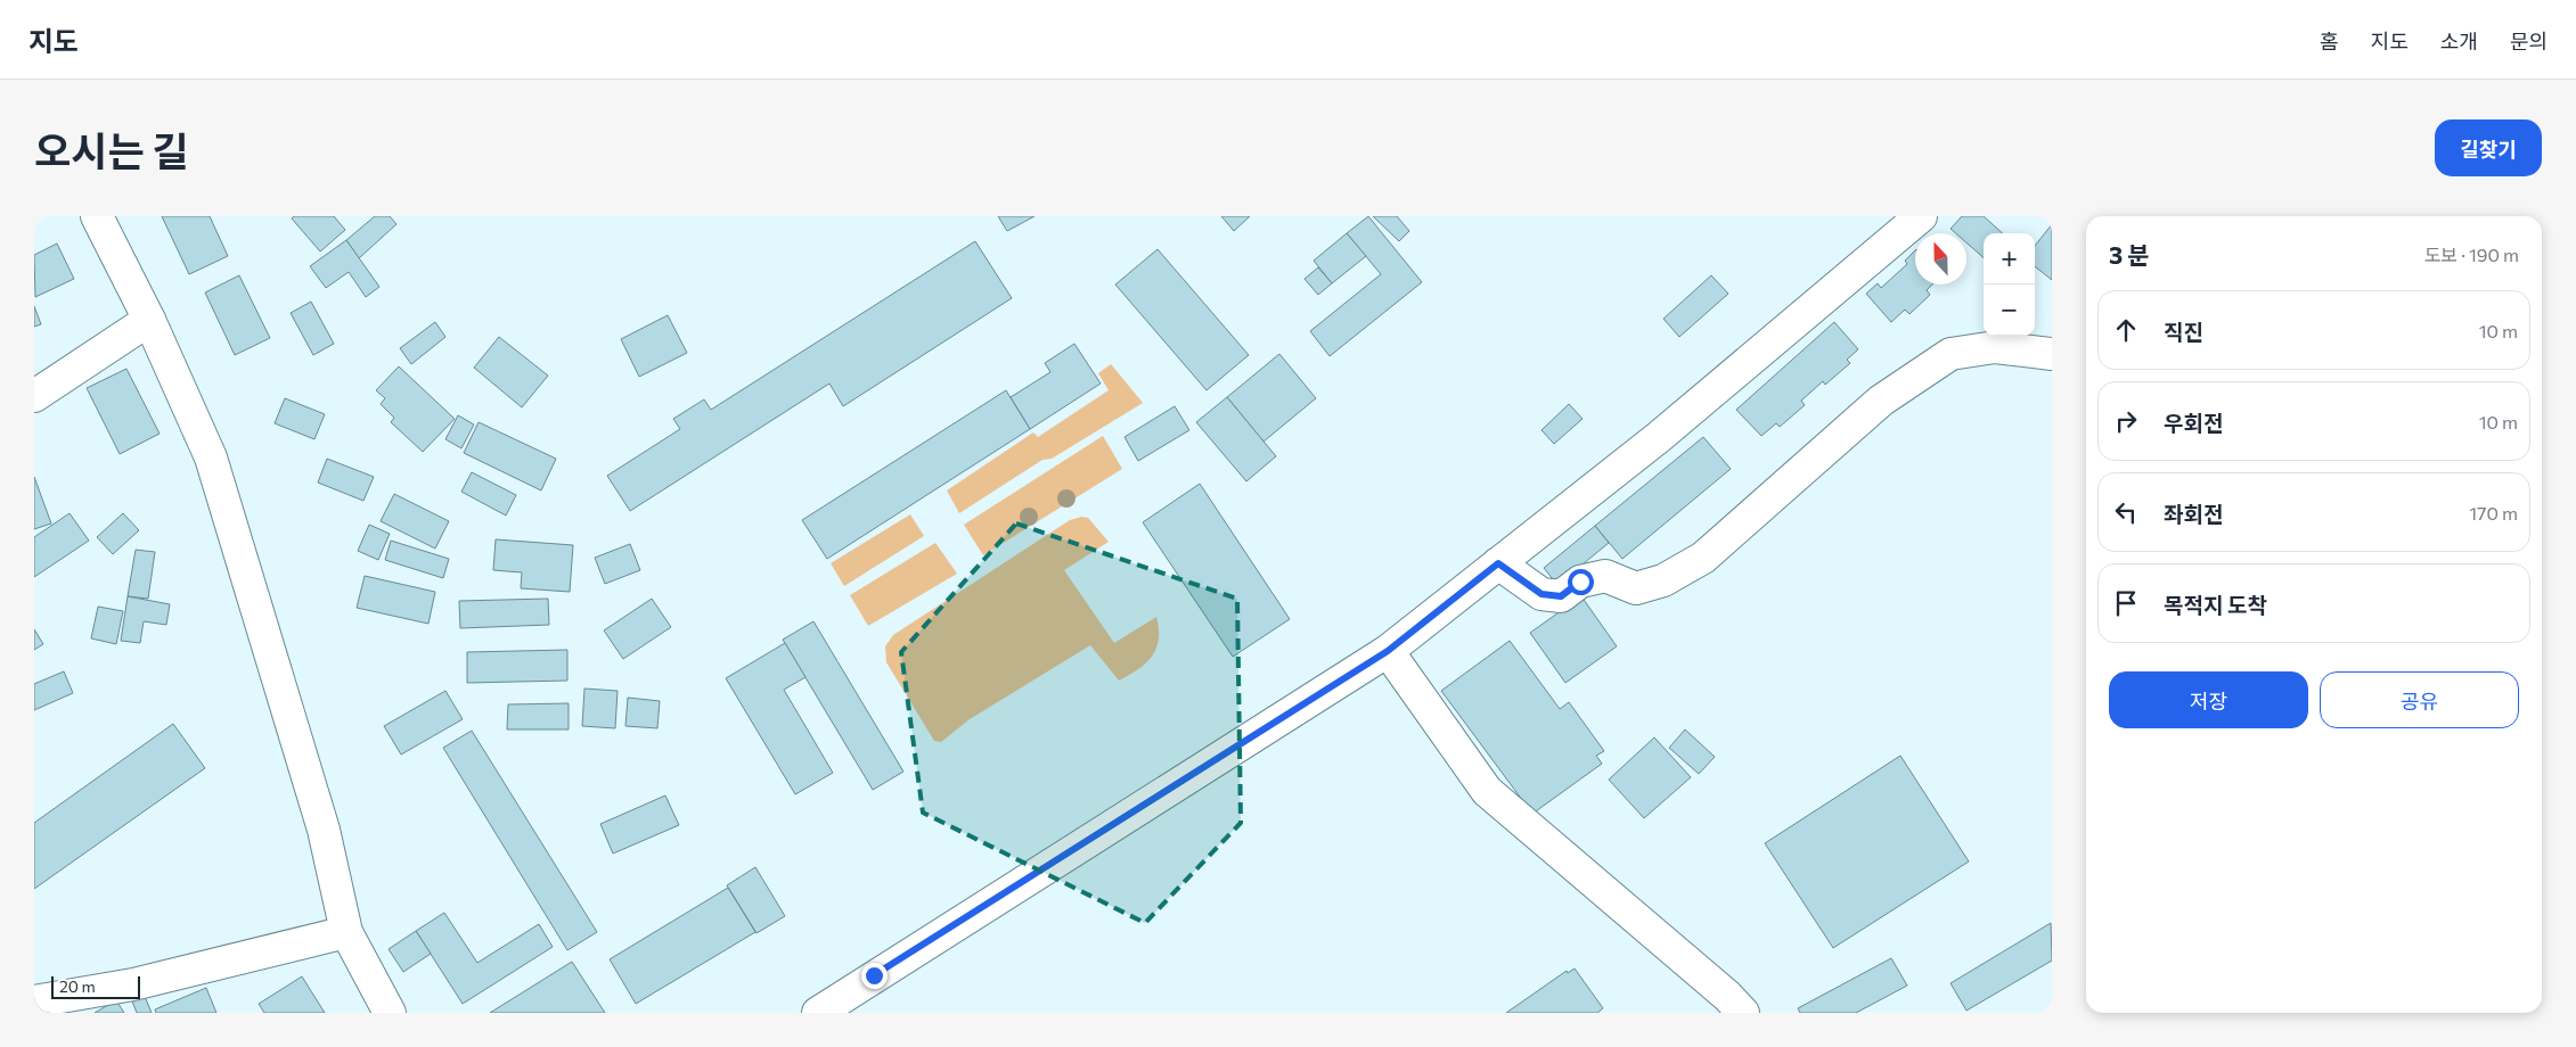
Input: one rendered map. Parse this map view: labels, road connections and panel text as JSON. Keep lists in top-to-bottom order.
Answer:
{
  "scale_bar": "20 m",
  "north": "top",
  "page": {
    "header": "지도",
    "nav": [
      "홈",
      "지도",
      "소개",
      "문의"
    ],
    "title": "오시는 길",
    "buttons": [
      "길찾기",
      ["저장", "공유"]
    ],
    "heading": ["3 분", "도보 · 190 m"],
    "map_buttons": ["+", "−"],
    "list": [
      ["직진", "10 m"],
      ["우회전", "10 m"],
      ["좌회전", "170 m"],
      "목적지 도착"
    ],
    "scale": "20 m"
  }
}
